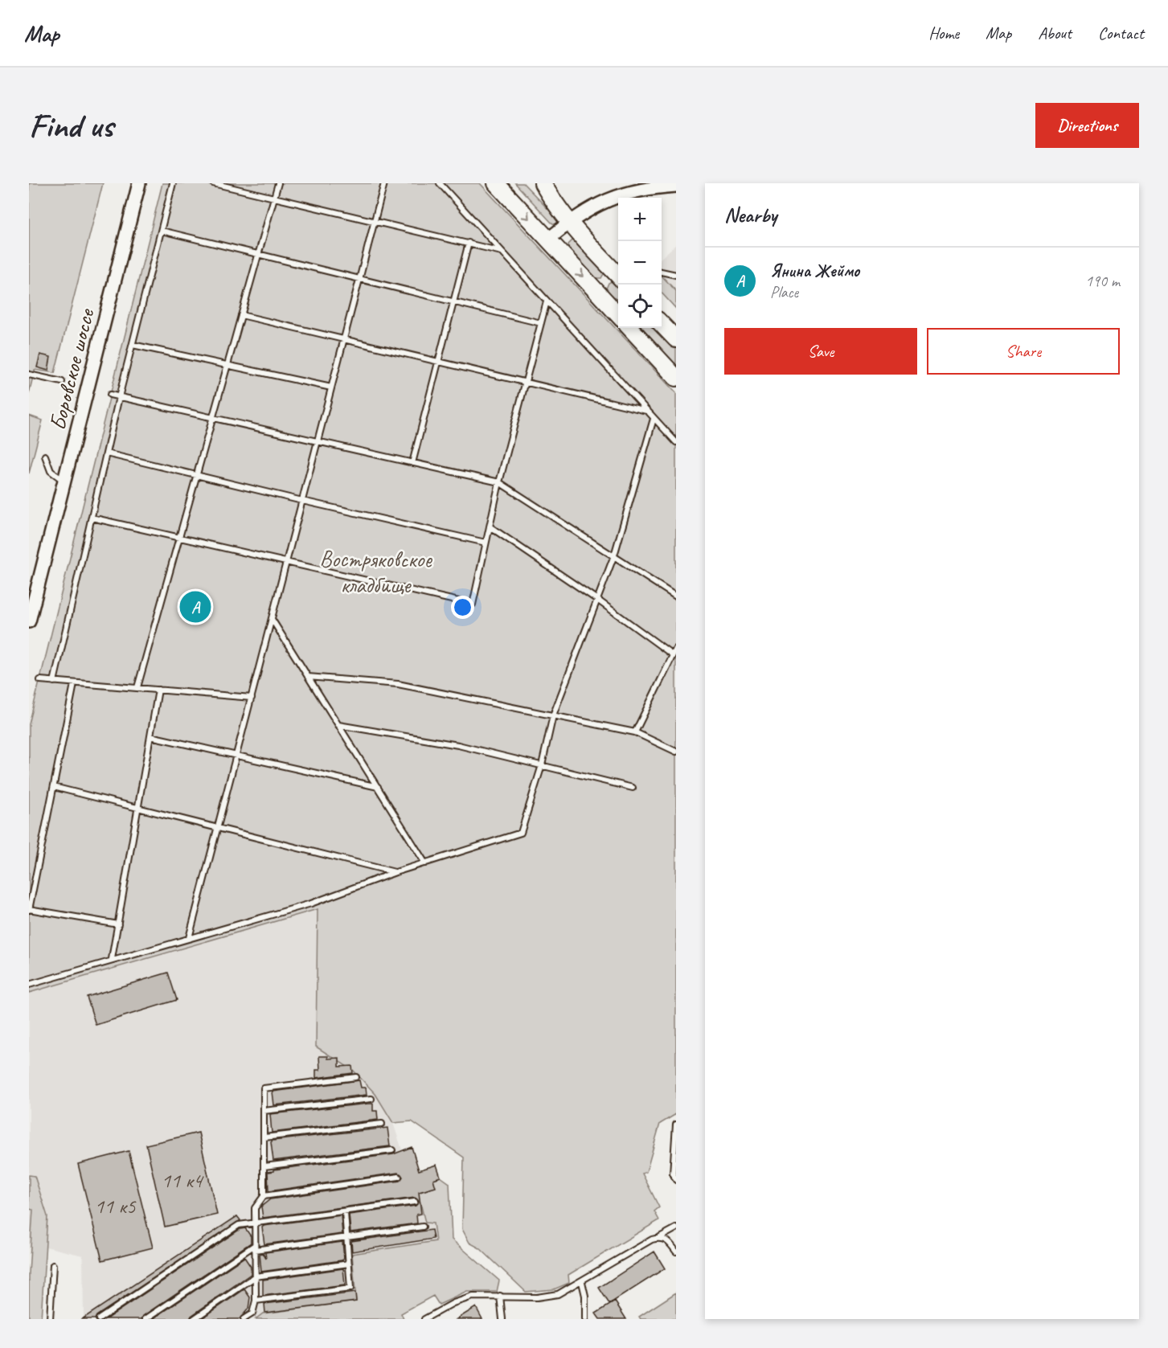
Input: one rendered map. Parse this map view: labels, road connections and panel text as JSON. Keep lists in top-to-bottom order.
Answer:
{
  "streets": {
    "street": ["Боровское шоссе"]
  },
  "parks": ["Востряковское кладбище"],
  "house_numbers": ["11 к4", "11 к5"],
  "page": {
    "header": "Map",
    "nav": [
      "Home",
      "Map",
      "About",
      "Contact"
    ],
    "buttons": [
      "Directions",
      ["Save", "Share"]
    ],
    "title": "Find us",
    "heading": "Nearby",
    "map_buttons": ["+", "−"],
    "list": [
      {
        "mark": "A",
        "name": "Янина Жеймо",
        "note": "Place",
        "value": "190 m"
      }
    ],
    "pins": "A"
  }
}
